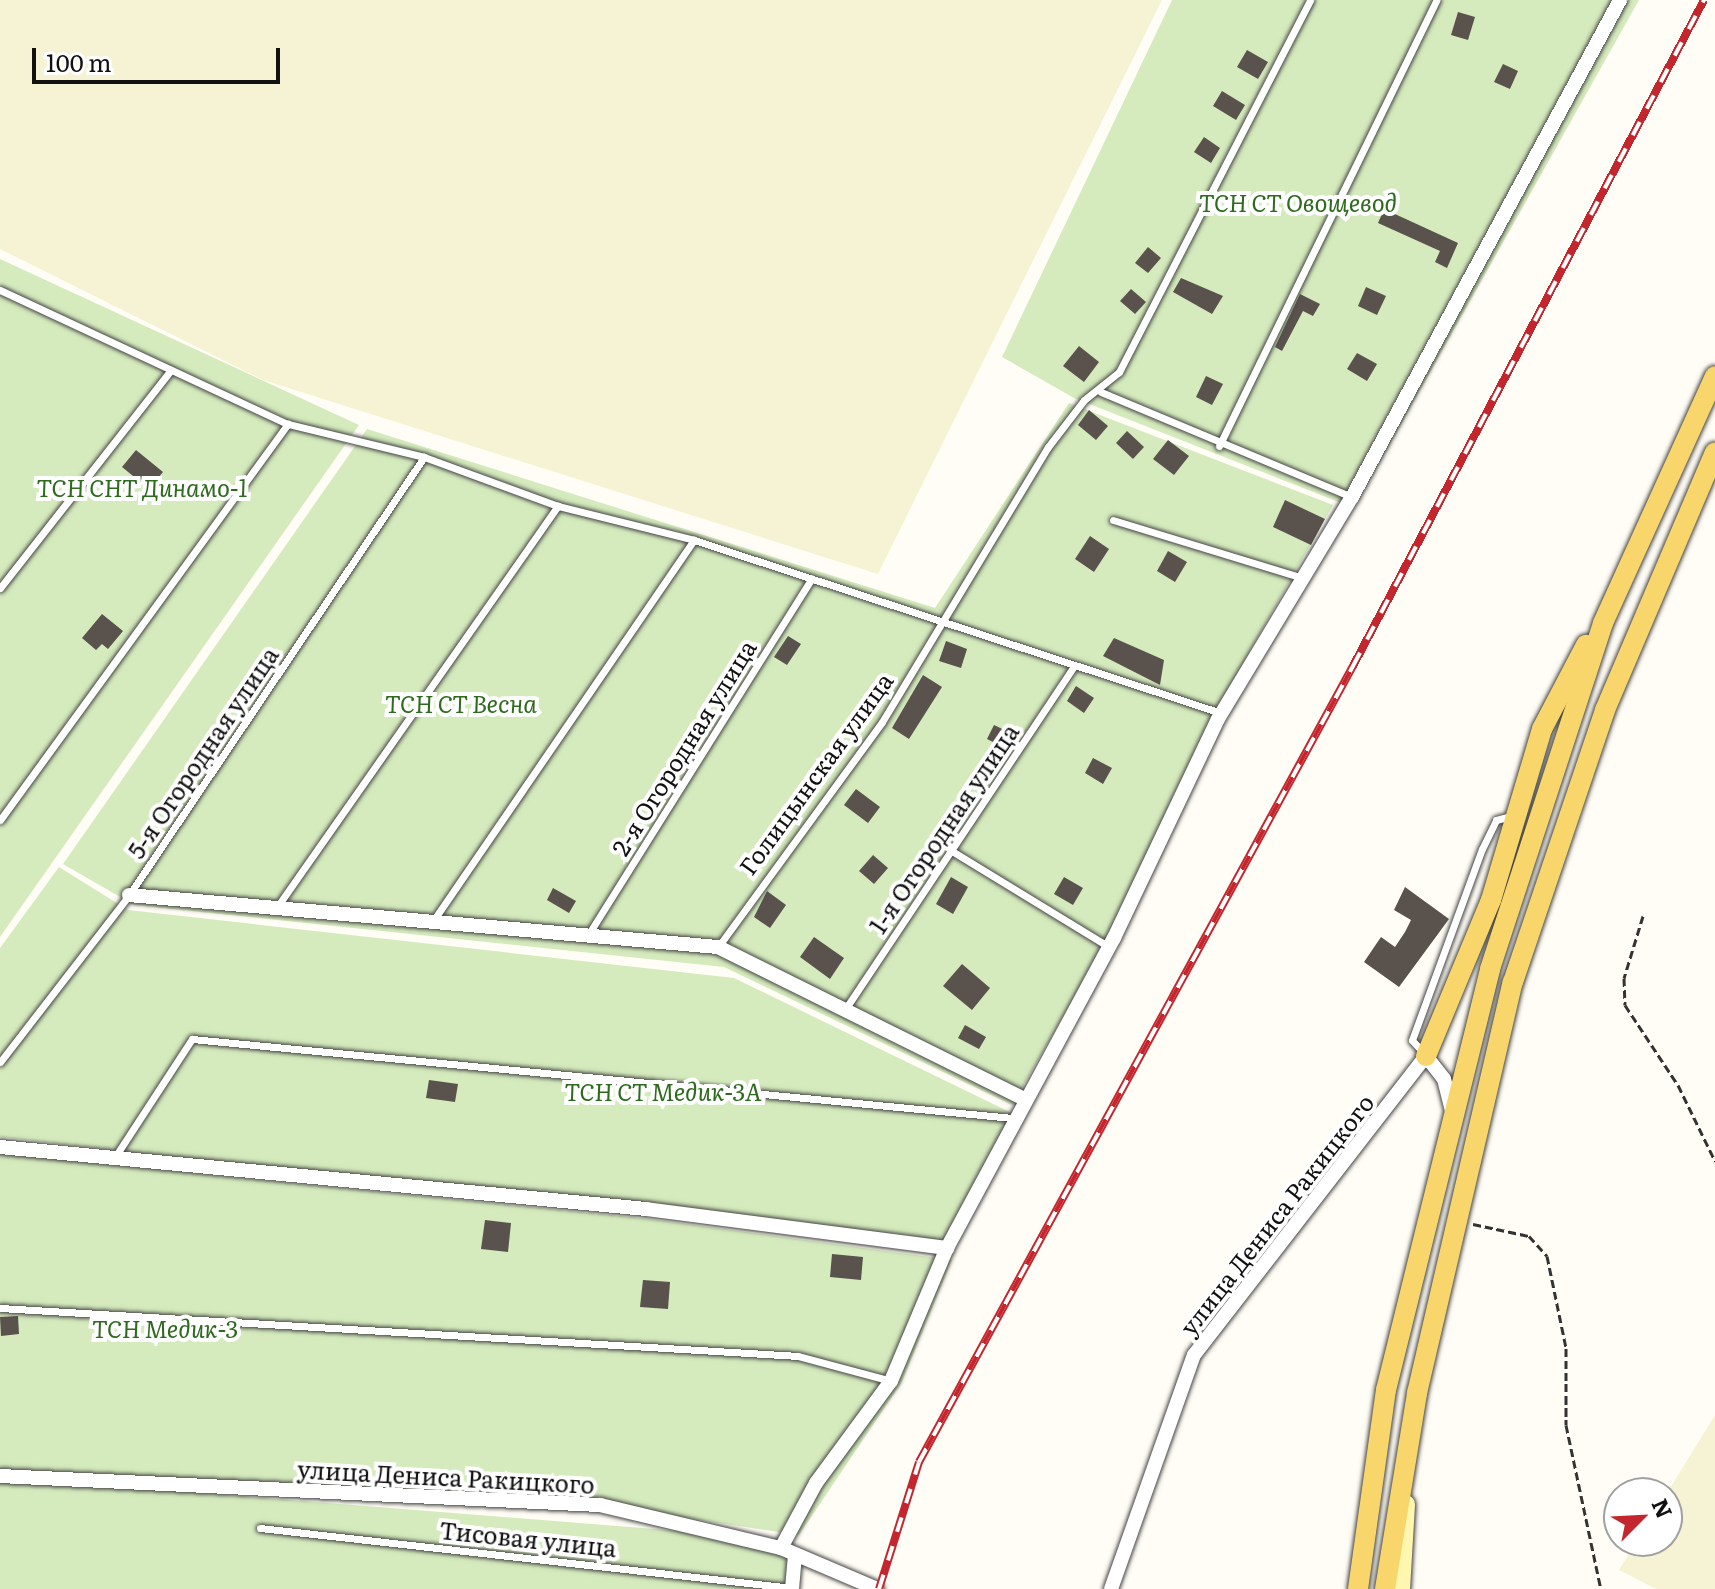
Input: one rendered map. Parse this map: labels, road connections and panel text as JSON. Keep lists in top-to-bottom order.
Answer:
{
  "streets": {
    "street": ["улица Дениса Ракицкого"],
    "lane": [
      "2-я Огородная улица",
      "5-я Огородная улица",
      "Голицынская улица",
      "1-я Огородная улица",
      "Тисовая улица"
    ]
  },
  "parks": [
    "ТСН СТ Овощевод",
    "ТСН СНТ Динамо-1",
    "ТСН СТ Весна",
    "ТСН СТ Медик-3А",
    "ТСН Медик-3"
  ],
  "scale_bar": "100 m",
  "north": "top right"
}
